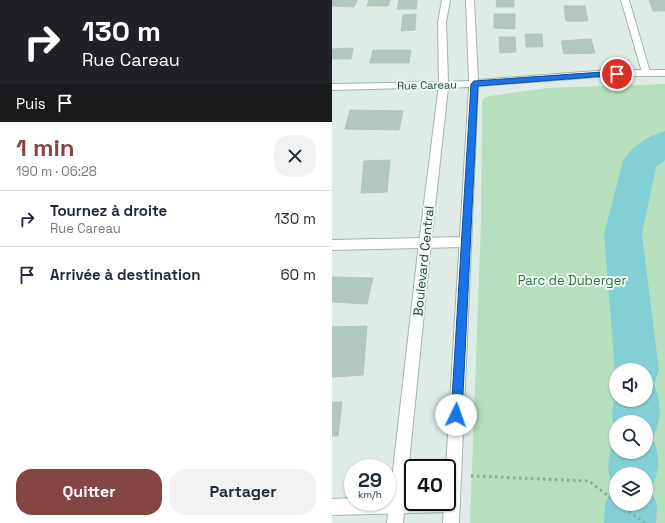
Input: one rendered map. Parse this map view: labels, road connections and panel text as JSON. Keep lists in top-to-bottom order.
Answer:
{
  "streets": {
    "street": ["Rue Careau", "Boulevard Central"]
  },
  "crossings": [
    ["Rue Careau", "Boulevard Central"]
  ],
  "parks": ["Parc de Duberger"],
  "page": {
    "turn": ["130 m", "Rue Careau"],
    "then": "Puis",
    "heading": ["1 min", "190 m · 06:28"],
    "list": [
      {
        "name": "Tournez à droite",
        "note": "Rue Careau",
        "value": "130 m"
      },
      {
        "name": "Arrivée à destination",
        "value": "60 m"
      }
    ],
    "speed": "29 km/h",
    "limit": "40",
    "buttons": ["Quitter", "Partager"]
  }
}
